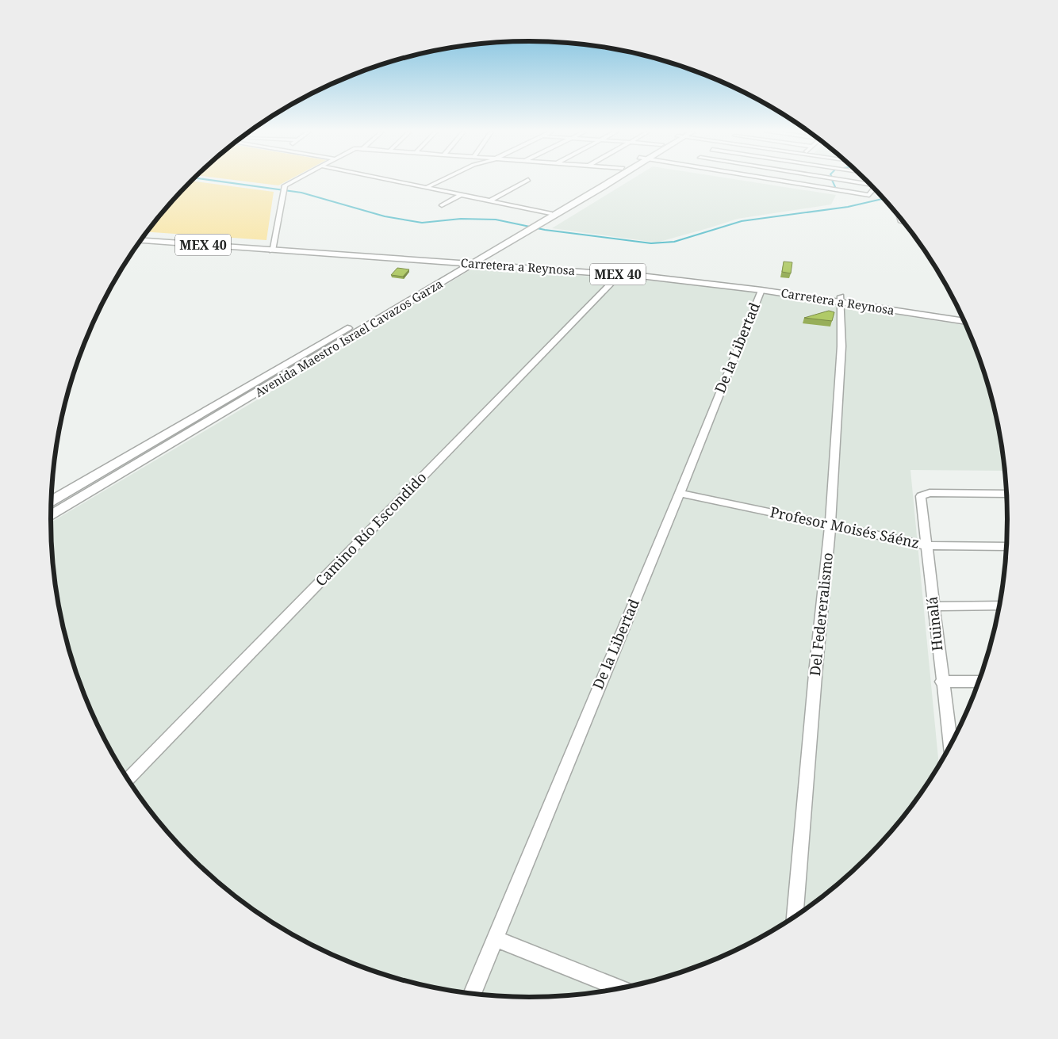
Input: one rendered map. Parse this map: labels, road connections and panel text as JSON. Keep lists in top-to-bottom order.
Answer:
{
  "streets": {
    "main road": ["MEX 40", "Carretera a Reynosa", "Avenida Maestro Israel Cavazos Garza"],
    "street": [
      "De la Libertad",
      "Profesor Moisés Sáénz",
      "Camino Río Escondido",
      "Del Federeralismo",
      "Huinalá"
    ]
  },
  "crossings": [
    ["Carretera a Reynosa", "Avenida Maestro Israel Cavazos Garza"],
    ["Carretera a Reynosa", "De la Libertad"],
    ["Carretera a Reynosa", "Camino Río Escondido"],
    ["Carretera a Reynosa", "Del Federeralismo"],
    ["De la Libertad", "Profesor Moisés Sáénz"],
    ["Profesor Moisés Sáénz", "Del Federeralismo"],
    ["Profesor Moisés Sáénz", "Huinalá"]
  ]
}
